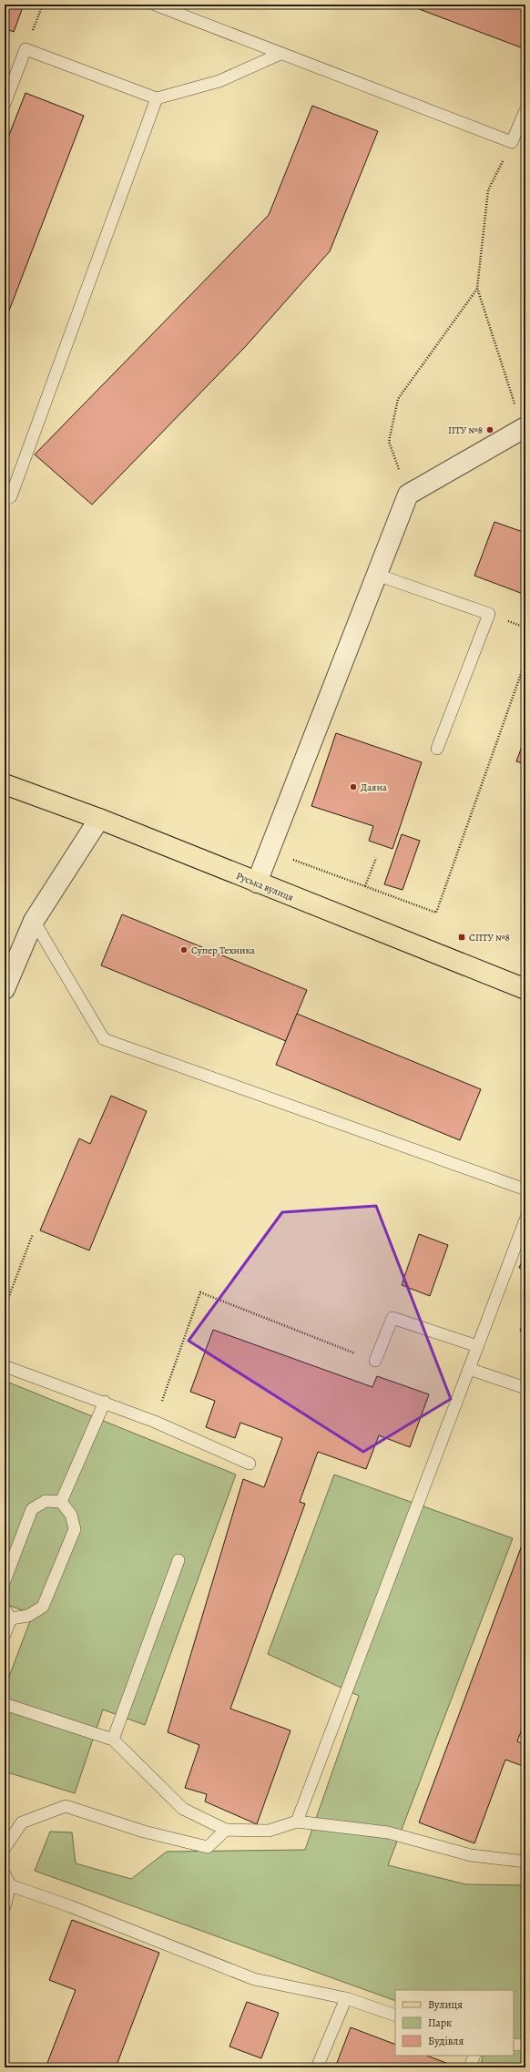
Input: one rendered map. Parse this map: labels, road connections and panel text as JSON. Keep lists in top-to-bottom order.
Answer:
{
  "streets": {
    "main road": ["Руська вулиця"]
  },
  "places": {
    "other": ["ПТУ №8", "Даяна", "Супер Техника"],
    "transit": ["СПТУ №8"]
  },
  "legend": ["Вулиця", "Парк", "Будівля"]
}
